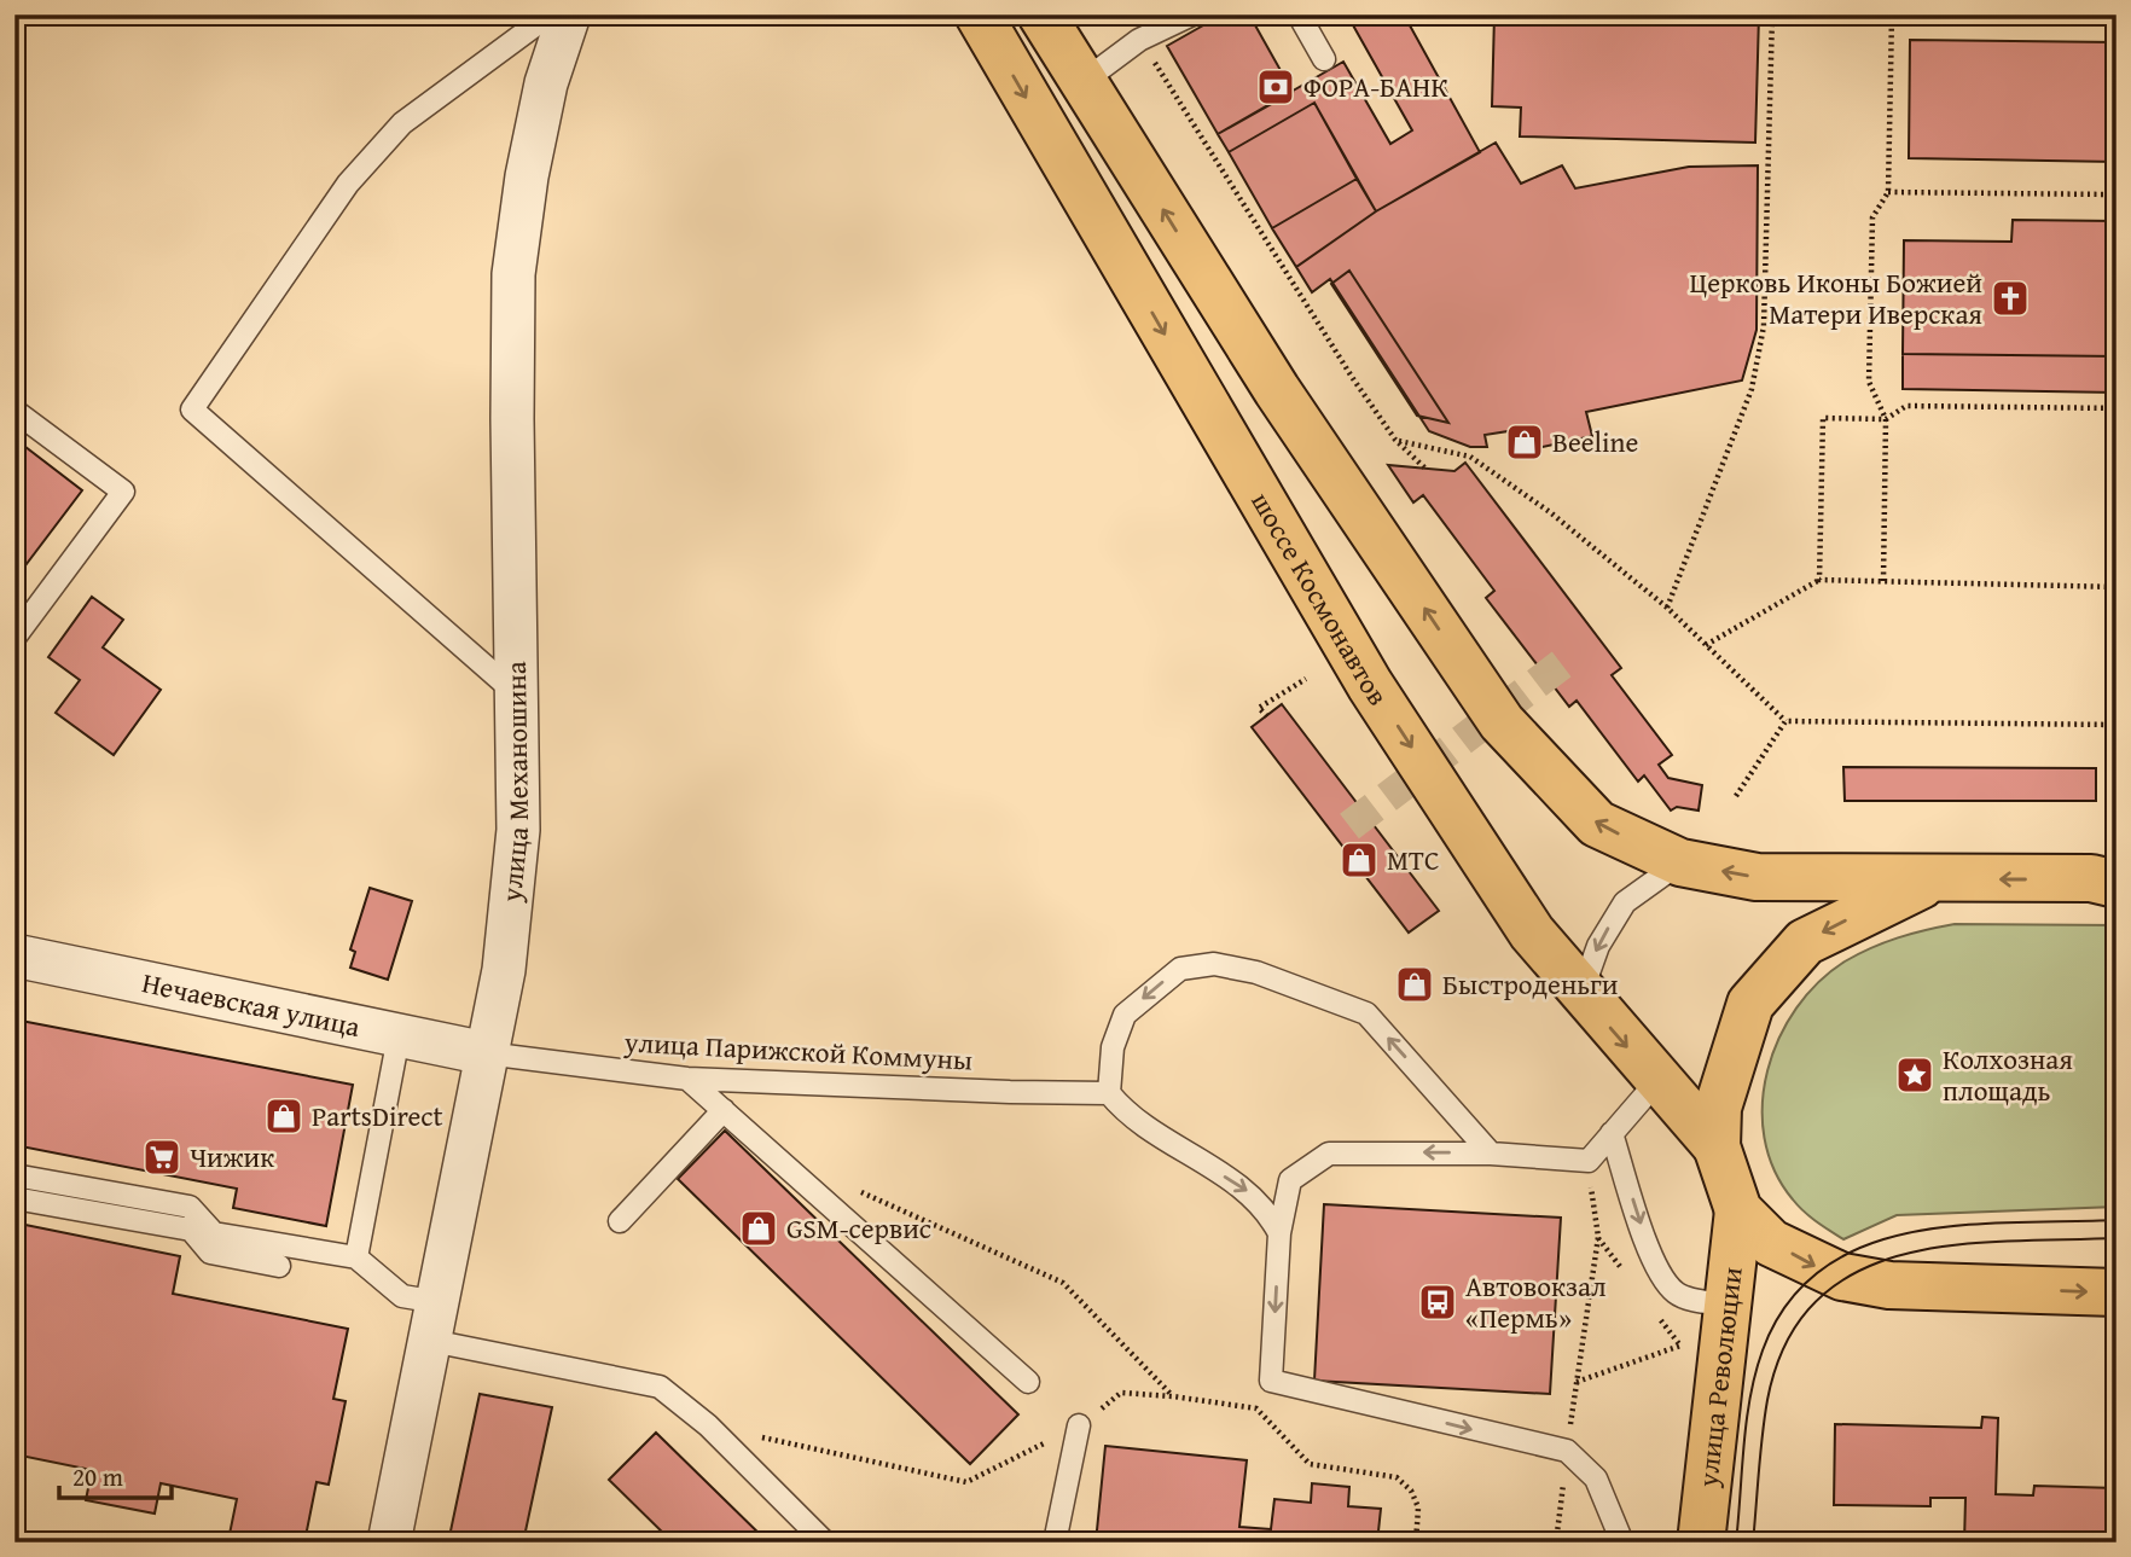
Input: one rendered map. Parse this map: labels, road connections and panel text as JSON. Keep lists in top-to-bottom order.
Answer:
{
  "streets": {
    "main road": ["шоссе Космонавтов", "улица Революции"],
    "street": ["улица Механошина", "Нечаевская улица"],
    "lane": ["улица Парижской Коммуны"]
  },
  "crossings": [
    ["улица Механошина", "Нечаевская улица"],
    ["улица Механошина", "улица Парижской Коммуны"],
    ["Нечаевская улица", "улица Парижской Коммуны"]
  ],
  "places": {
    "bank": ["ФОРА-БАНК"],
    "church": ["Церковь Иконы Божией Матери Иверская"],
    "shop": [
      "Beeline",
      "МТС",
      "Быстроденьги",
      "PartsDirect",
      "GSM-сервис"
    ],
    "place": ["Колхозная площадь"],
    "supermarket": ["Чижик"],
    "bus stop": ["Автовокзал «Пермь»"]
  },
  "scale_bar": "20 m"
}
